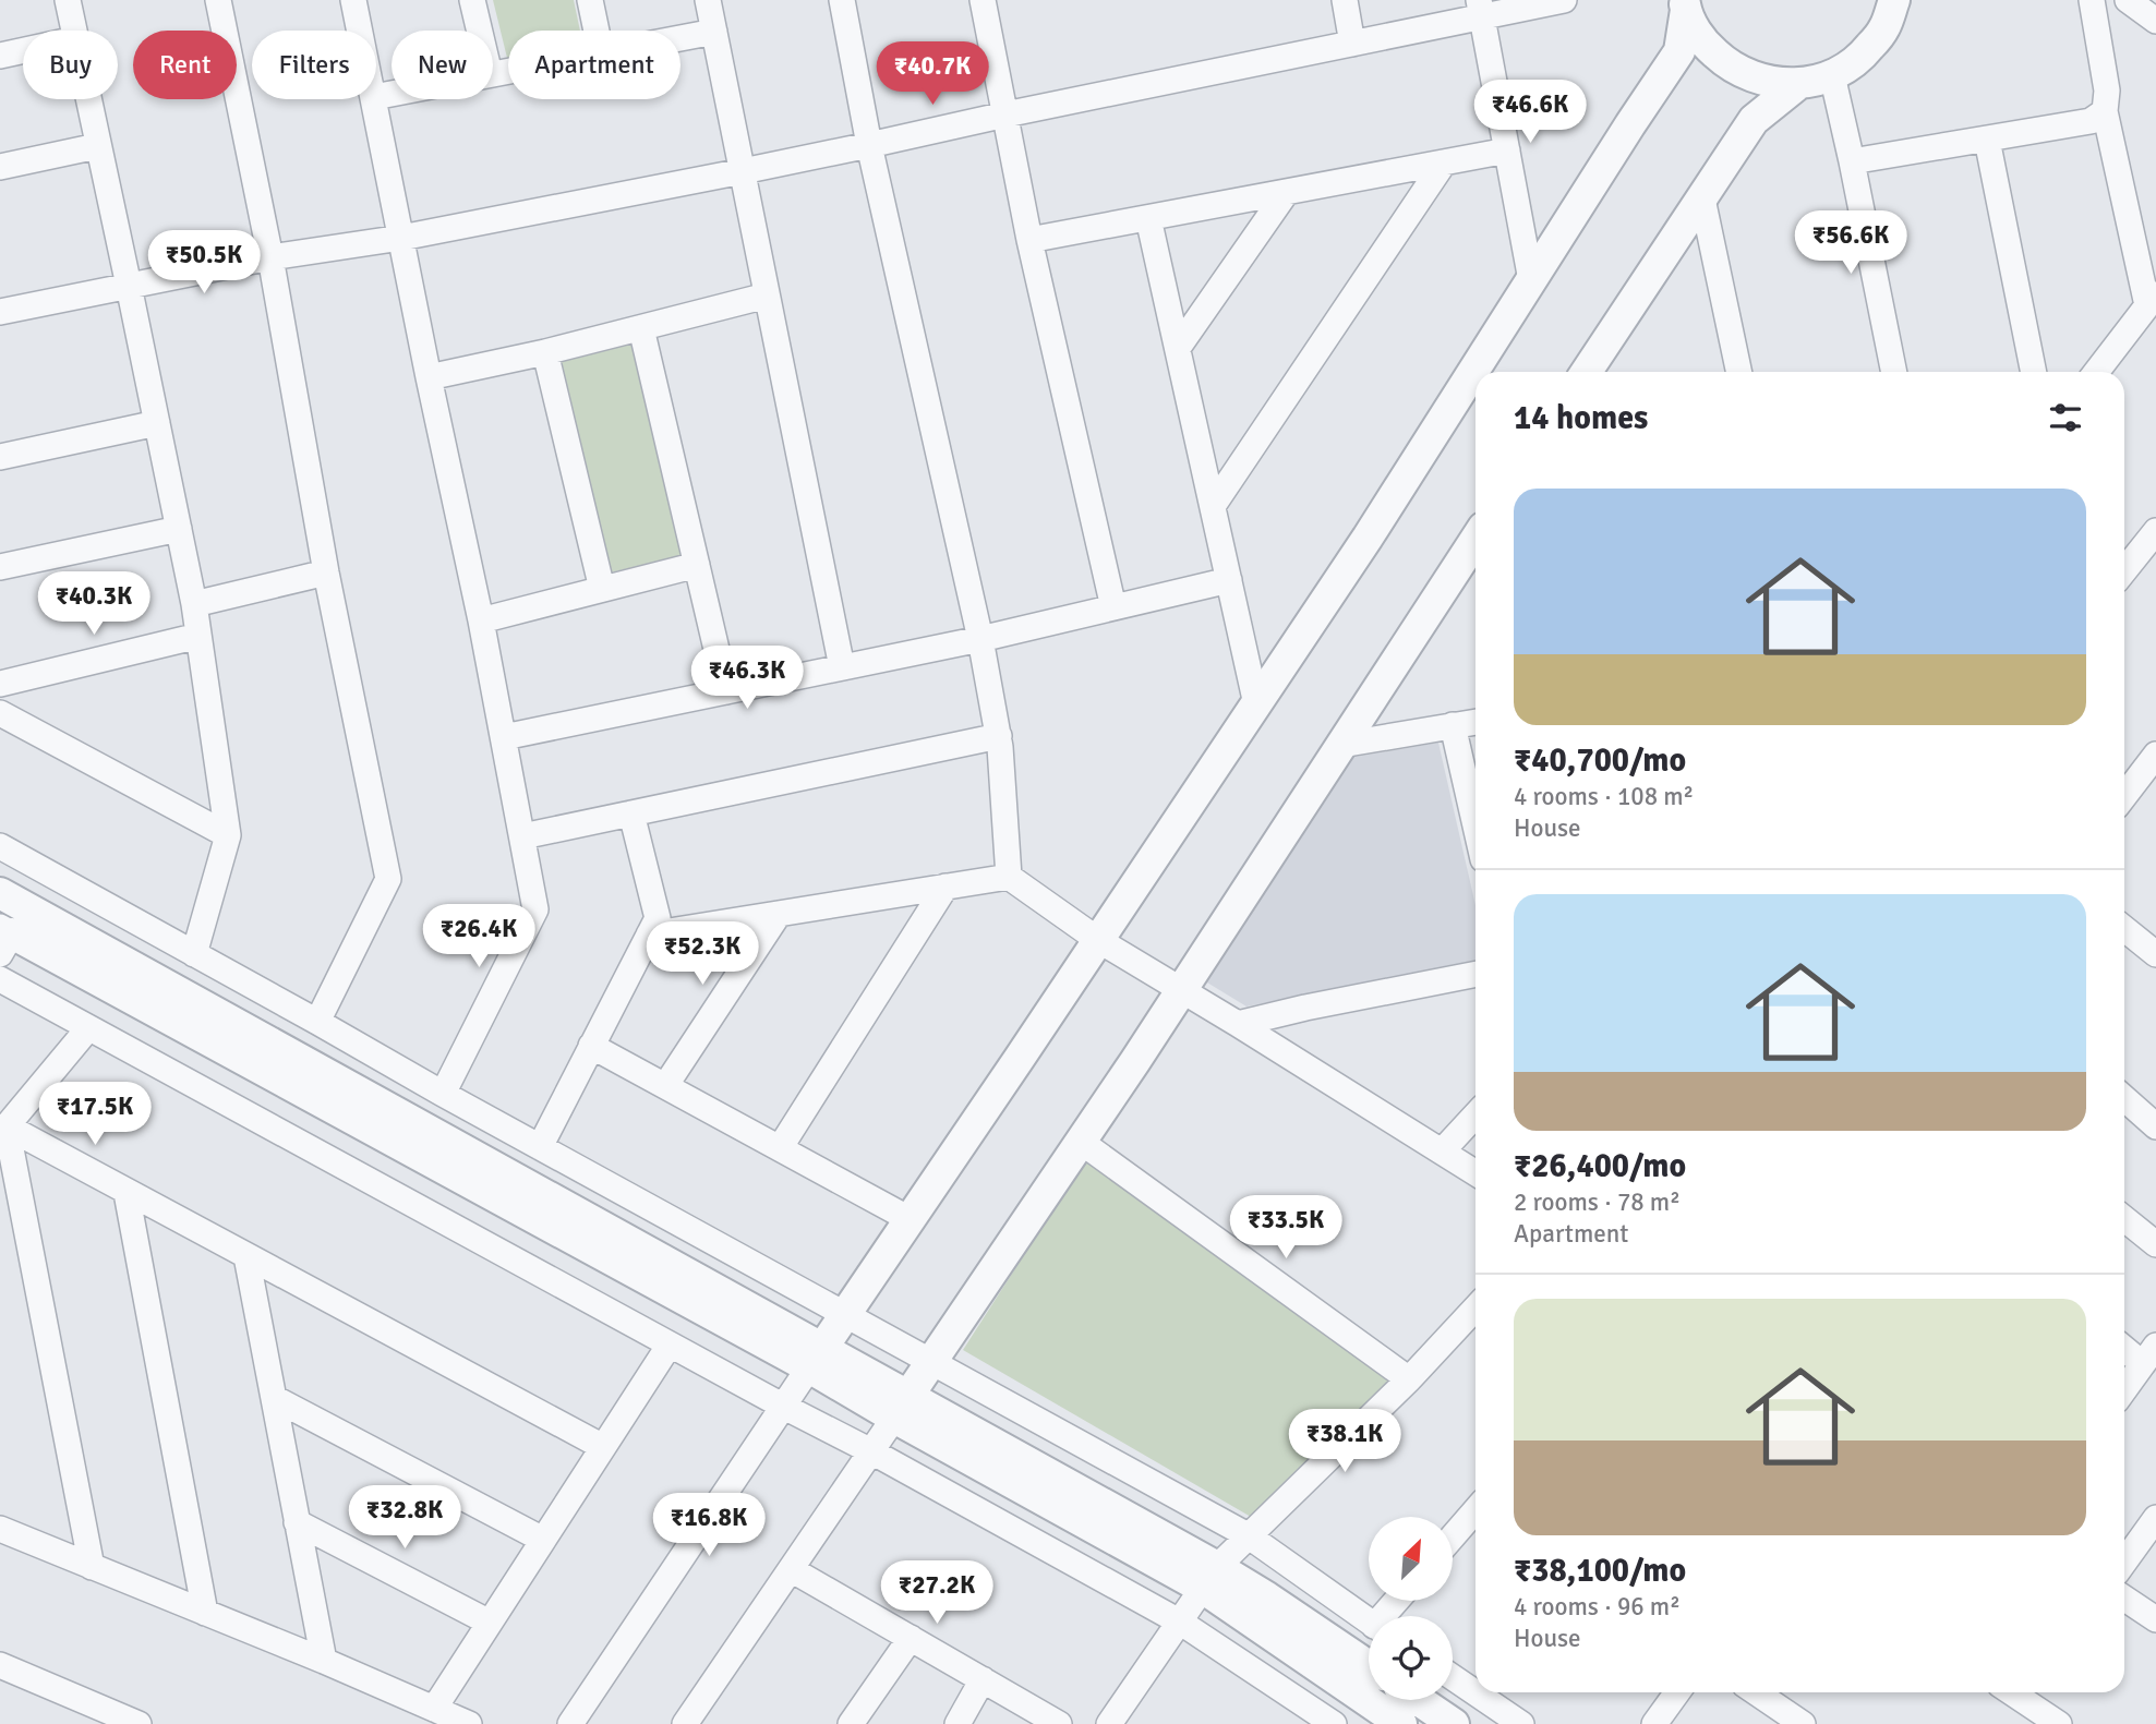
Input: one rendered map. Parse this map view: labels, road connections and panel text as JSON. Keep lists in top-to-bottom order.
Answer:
{
  "north": "top right",
  "page": {
    "chip": [
      "Buy",
      "Rent",
      "Filters",
      "New",
      "Apartment"
    ],
    "price": [
      "₹40.7K",
      "₹46.6K",
      "₹56.6K",
      "₹50.5K",
      "₹40.3K",
      "₹46.3K",
      "₹26.4K",
      "₹52.3K",
      "₹17.5K",
      "₹33.5K",
      "₹38.1K",
      "₹32.8K",
      "₹16.8K",
      "₹27.2K"
    ],
    "heading": "14 homes",
    "list": [
      {
        "name": "₹40,700/mo",
        "note": "4 rooms · 108 m² · House"
      },
      {
        "name": "₹26,400/mo",
        "note": "2 rooms · 78 m² · Apartment"
      },
      {
        "name": "₹38,100/mo",
        "note": "4 rooms · 96 m² · House"
      }
    ]
  }
}
